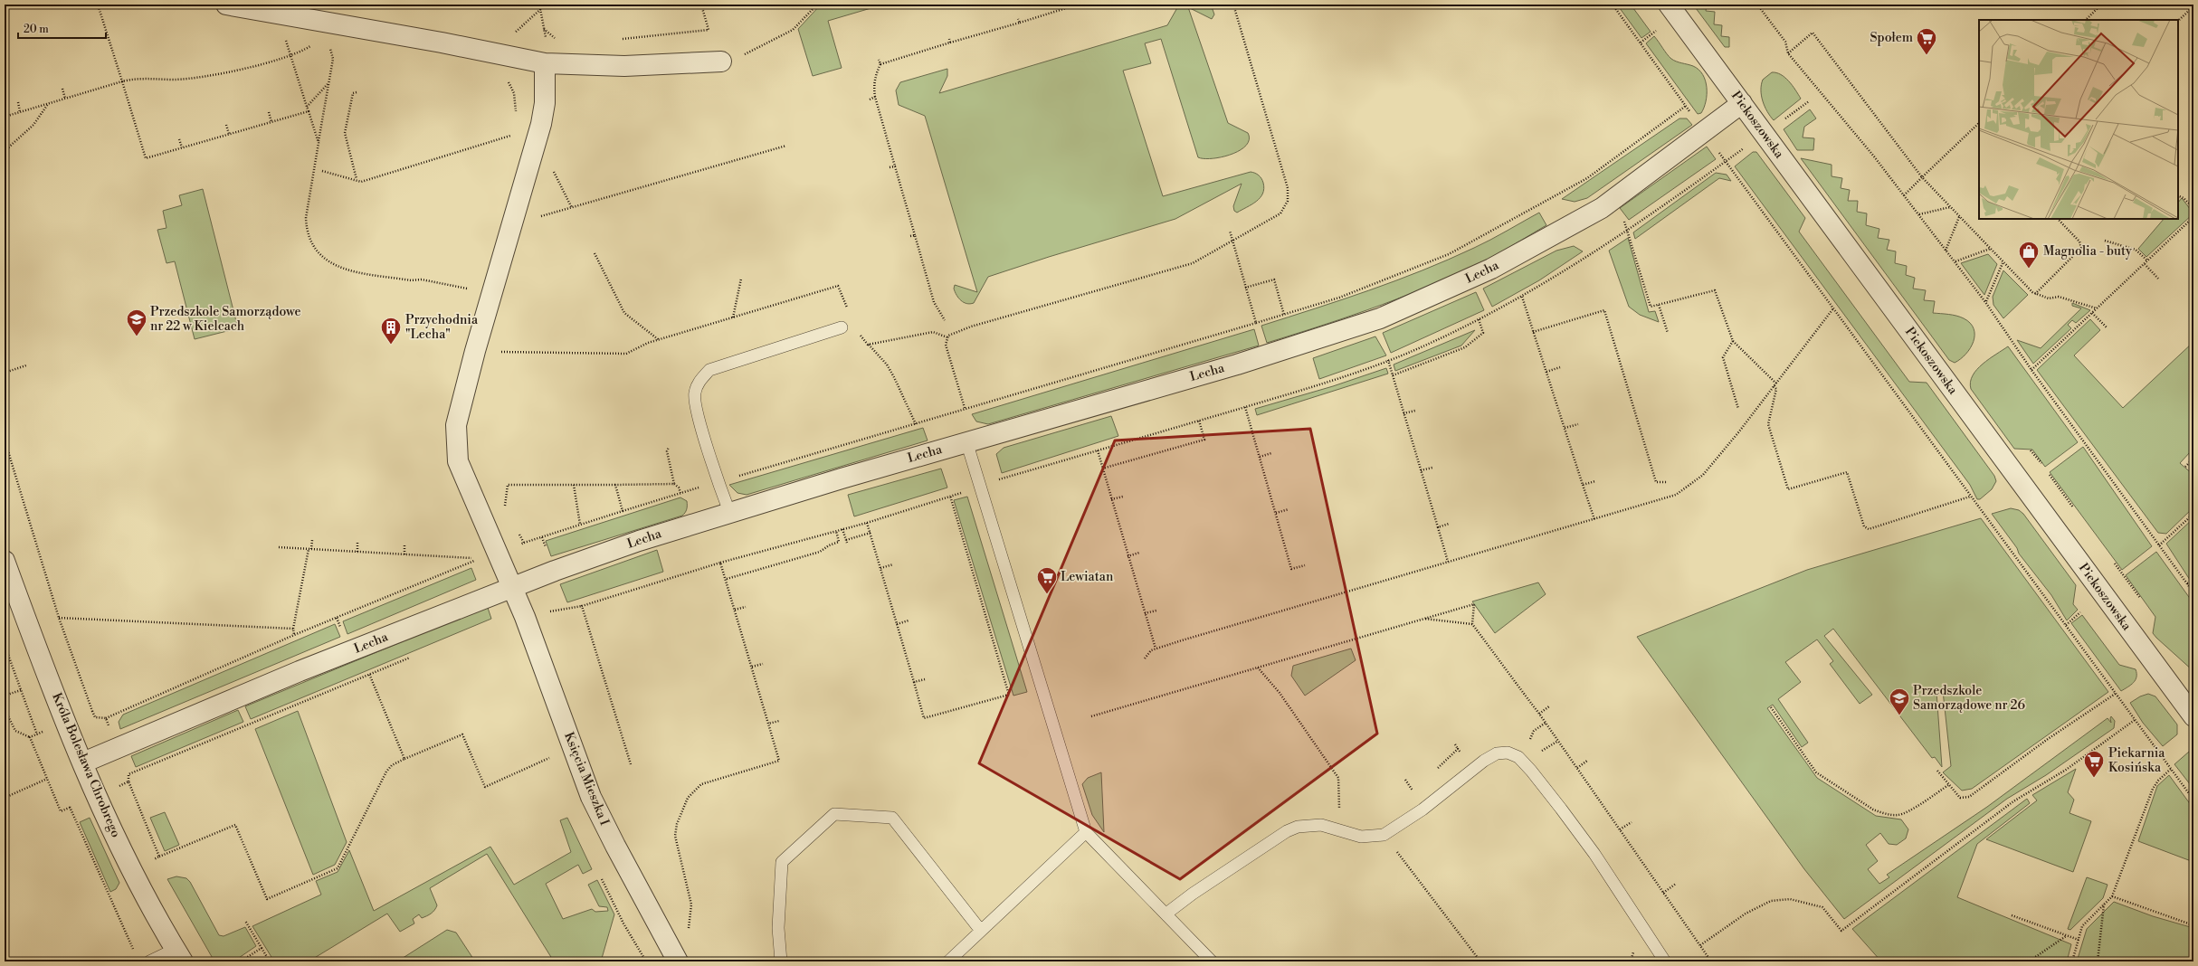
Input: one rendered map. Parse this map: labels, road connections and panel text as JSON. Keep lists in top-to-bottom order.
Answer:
{
  "streets": {
    "street": [
      "Piekoszowska",
      "Lecha",
      "Króla Bolesława Chrobrego",
      "Księcia Mieszka I"
    ]
  },
  "crossings": [
    ["Piekoszowska", "Lecha"],
    ["Lecha", "Króla Bolesława Chrobrego"],
    ["Lecha", "Księcia Mieszka I"]
  ],
  "places": {
    "supermarket": ["Społem", "Lewiatan", "Piekarnia Kosińska"],
    "shop": ["Magnolia - buty"],
    "school or university": ["Przedszkole Samorządowe nr 22 w Kielcach", "Przedszkole Samorządowe nr 26"],
    "building": ["Przychodnia \"Lecha\""]
  },
  "scale_bar": "20 m"
}
